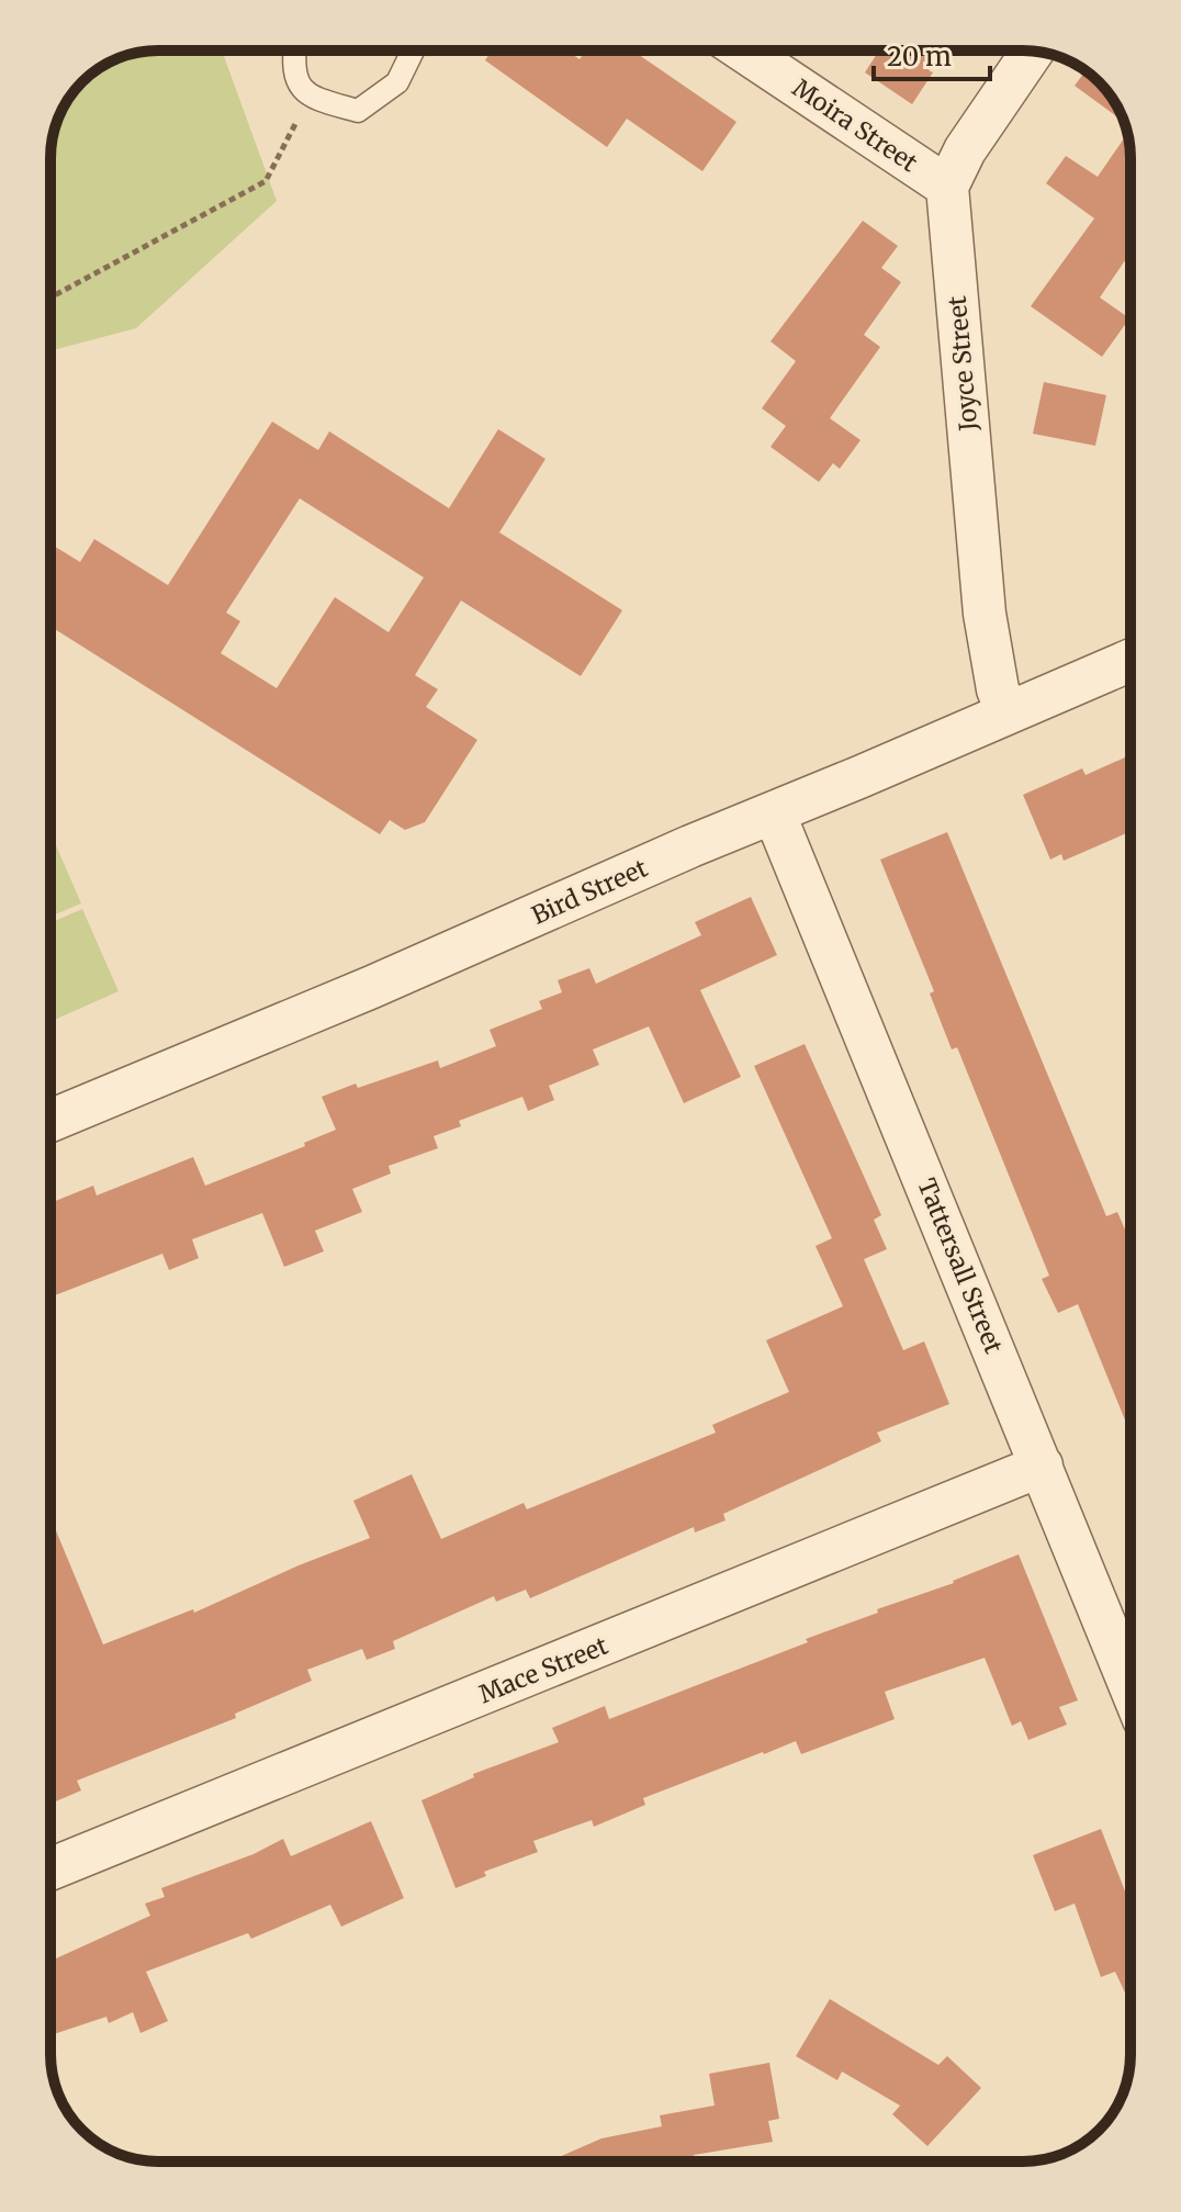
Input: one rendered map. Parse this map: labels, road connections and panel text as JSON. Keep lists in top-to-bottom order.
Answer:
{
  "streets": {
    "street": [
      "Moira Street",
      "Joyce Street",
      "Bird Street",
      "Tattersall Street",
      "Mace Street"
    ]
  },
  "crossings": [
    ["Moira Street", "Joyce Street"],
    ["Joyce Street", "Bird Street"],
    ["Bird Street", "Tattersall Street"],
    ["Tattersall Street", "Mace Street"]
  ],
  "scale_bar": "20 m"
}
